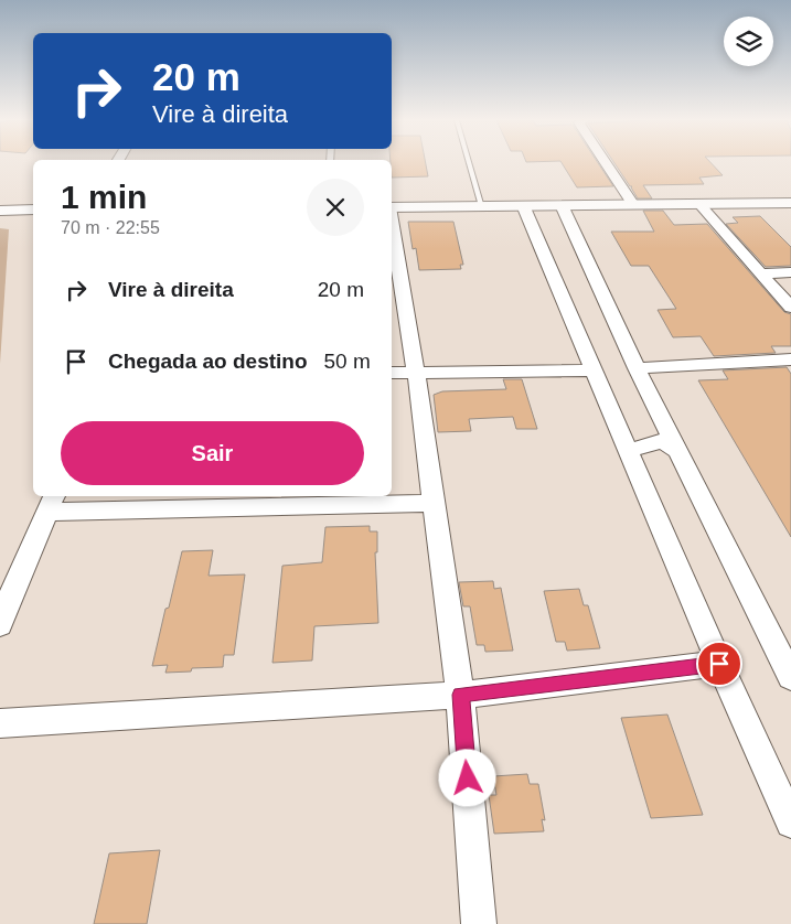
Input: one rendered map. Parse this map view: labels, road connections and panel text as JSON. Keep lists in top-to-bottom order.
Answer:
{
  "page": {
    "turn": ["20 m", "Vire à direita"],
    "heading": ["1 min", "70 m · 22:55"],
    "list": [
      {
        "name": "Vire à direita",
        "value": "20 m"
      },
      {
        "name": "Chegada ao destino",
        "value": "50 m"
      }
    ],
    "buttons": "Sair"
  }
}
